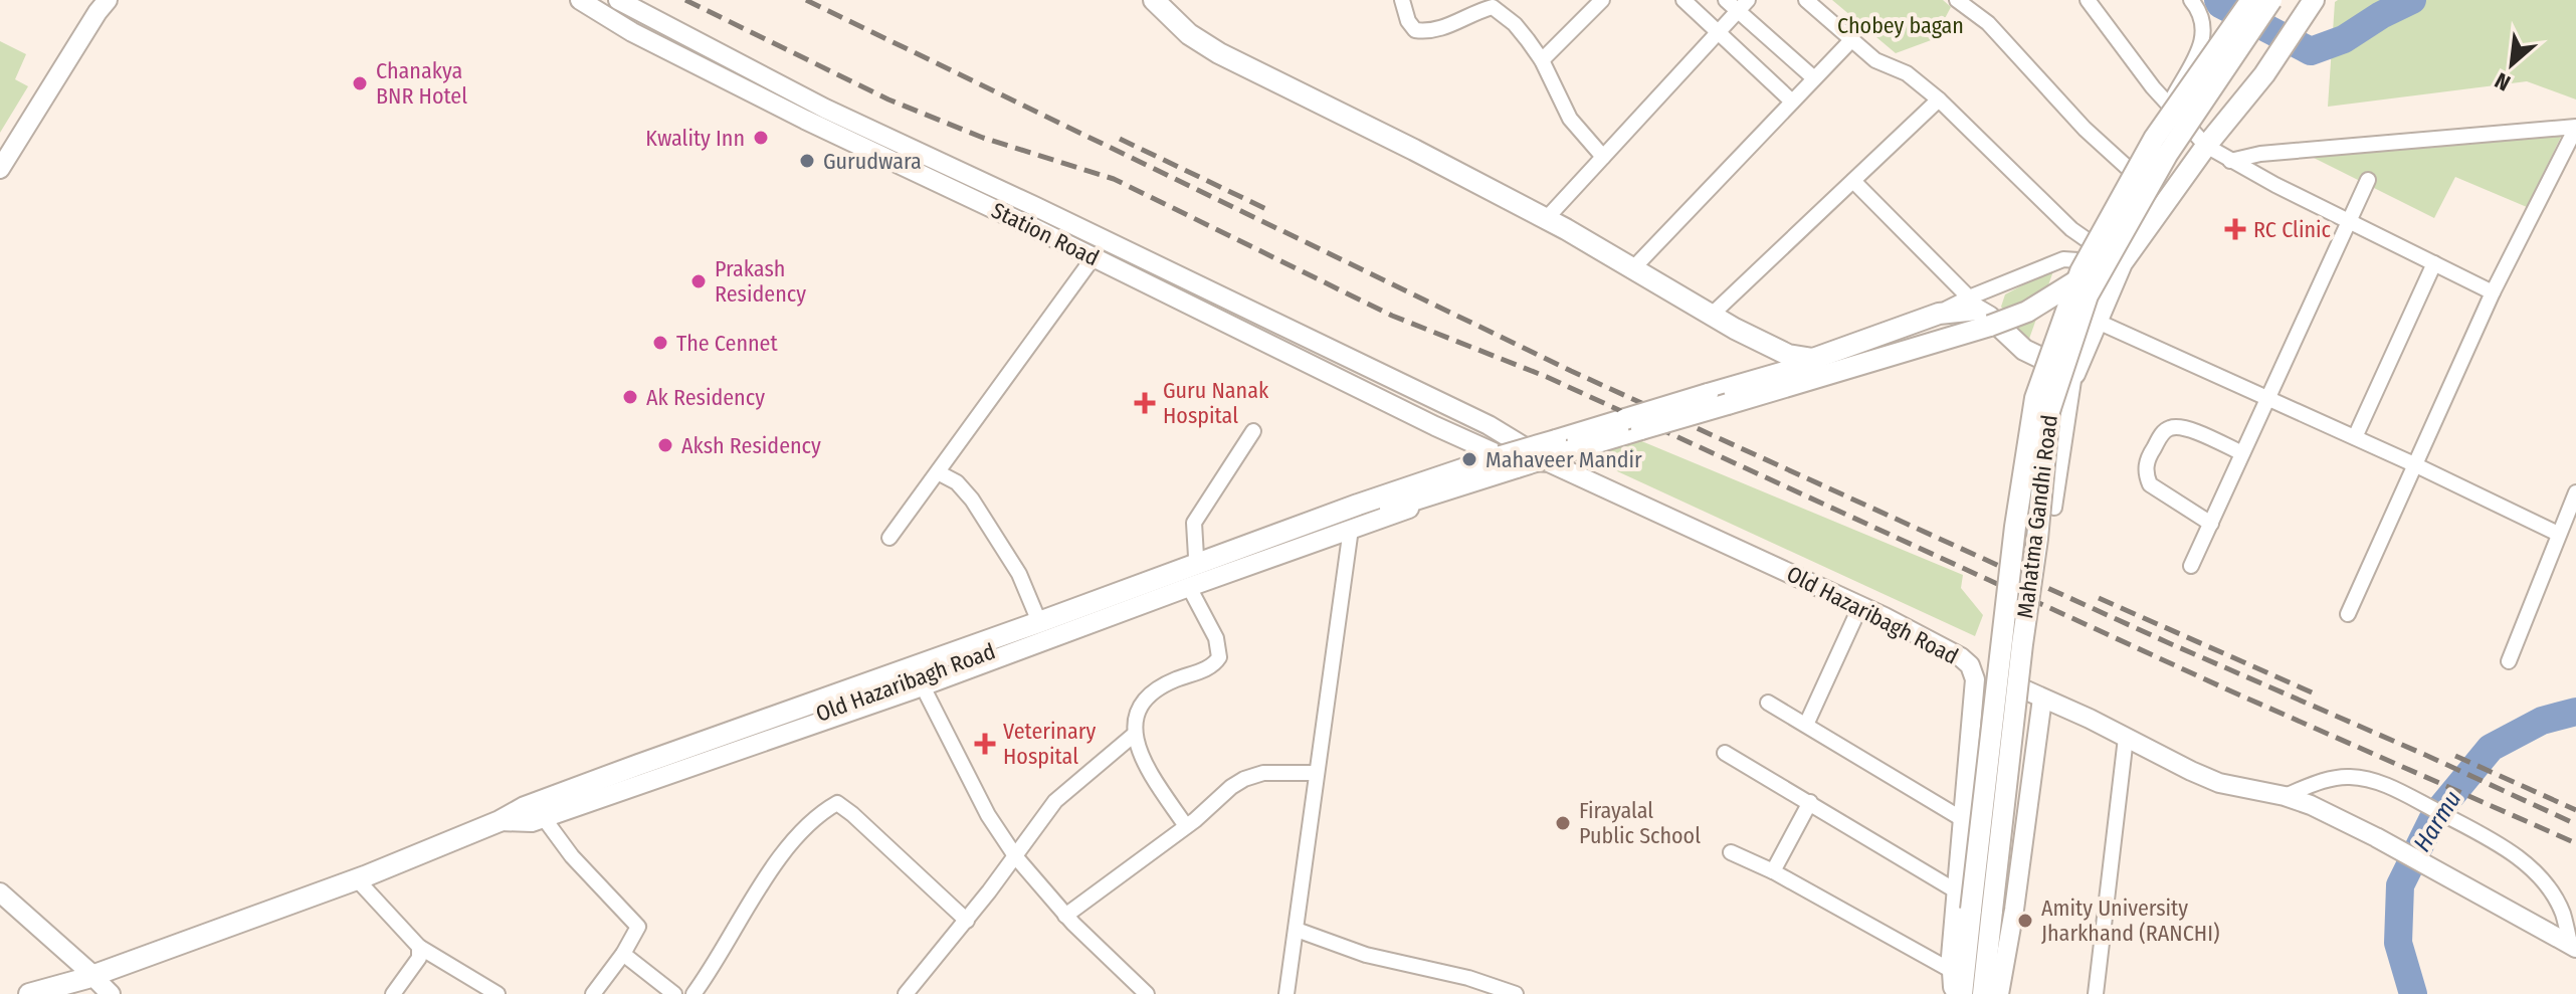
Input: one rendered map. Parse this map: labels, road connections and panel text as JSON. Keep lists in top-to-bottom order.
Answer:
{
  "streets": {
    "main road": ["Mahatma Gandhi Road", "Old Hazaribagh Road"],
    "street": ["Station Road"]
  },
  "crossings": [
    ["Station Road", "Old Hazaribagh Road"],
    ["Mahatma Gandhi Road", "Old Hazaribagh Road"]
  ],
  "water": ["Harmu"],
  "parks": ["Chobey bagan"],
  "places": {
    "other": [
      "Chanakya BNR Hotel",
      "Kwality Inn",
      "Gurudwara",
      "Prakash Residency",
      "The Cennet",
      "Ak Residency",
      "Aksh Residency",
      "Mahaveer Mandir",
      "Firayalal Public School",
      "Amity University Jharkhand (RANCHI)"
    ],
    "health": ["RC Clinic", "Guru Nanak Hospital", "Veterinary Hospital"]
  },
  "north": "bottom left"
}
